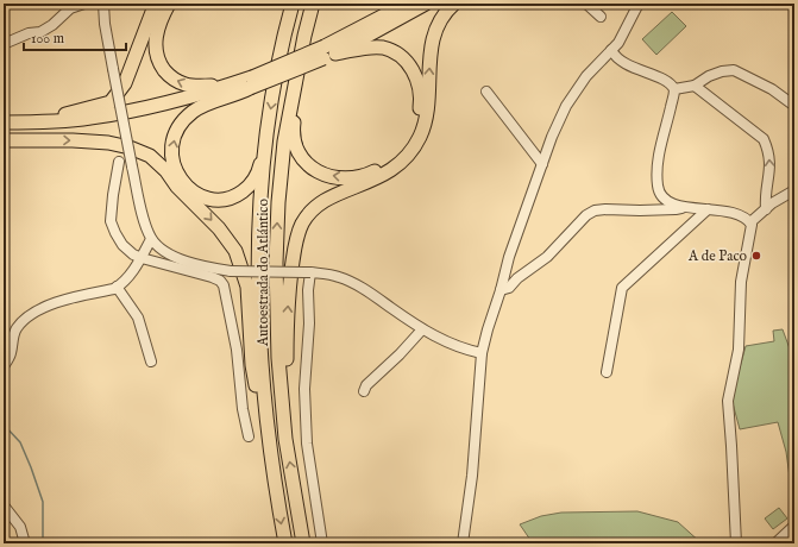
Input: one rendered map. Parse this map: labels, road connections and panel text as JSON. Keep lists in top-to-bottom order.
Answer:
{
  "streets": {
    "highway": ["Autoestrada do Atlántico"]
  },
  "places": ["A de Paco"],
  "scale_bar": "100 m"
}
